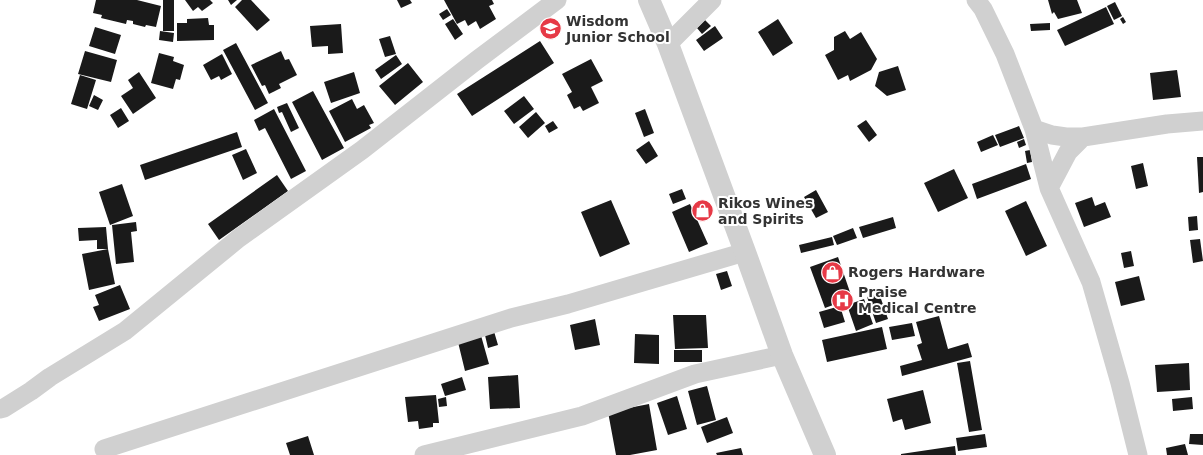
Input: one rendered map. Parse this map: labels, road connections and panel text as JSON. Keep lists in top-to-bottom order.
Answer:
{
  "places": {
    "school or university": ["Wisdom Junior School"],
    "shop": ["Rikos Wines and Spirits", "Rogers Hardware"],
    "hospital": ["Praise Medical Centre"]
  }
}
